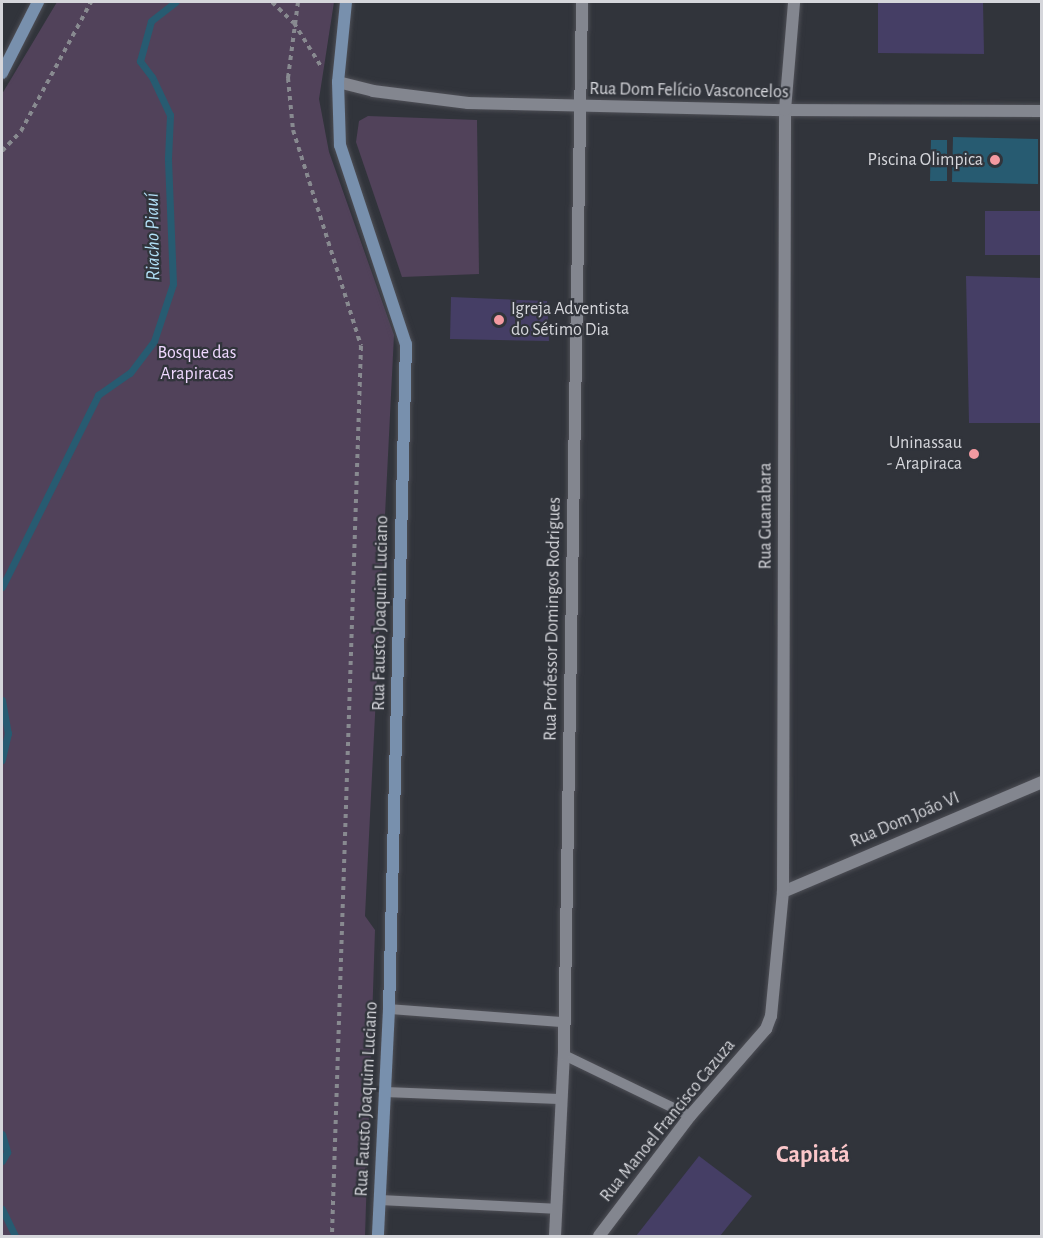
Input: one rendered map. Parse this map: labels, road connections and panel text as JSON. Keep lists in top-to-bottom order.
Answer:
{
  "streets": {
    "street": [
      "Rua Dom Felício Vasconcelos",
      "Rua Guanabara",
      "Rua Fausto Joaquim Luciano",
      "Rua Professor Domingos Rodrigues",
      "Rua Dom João VI",
      "Rua Manoel Francisco Cazuza"
    ]
  },
  "crossings": [
    ["Rua Dom Felício Vasconcelos", "Rua Guanabara"],
    ["Rua Dom Felício Vasconcelos", "Rua Fausto Joaquim Luciano"],
    ["Rua Dom Felício Vasconcelos", "Rua Professor Domingos Rodrigues"],
    ["Rua Guanabara", "Rua Dom João VI"],
    ["Rua Guanabara", "Rua Manoel Francisco Cazuza"]
  ],
  "districts": ["Capiatá"],
  "water": ["Riacho Piauí"],
  "parks": ["Bosque das Arapiracas"],
  "places": ["Piscina Olimpica", "Igreja Adventista do Sétimo Dia", "Uninassau - Arapiraca"]
}
